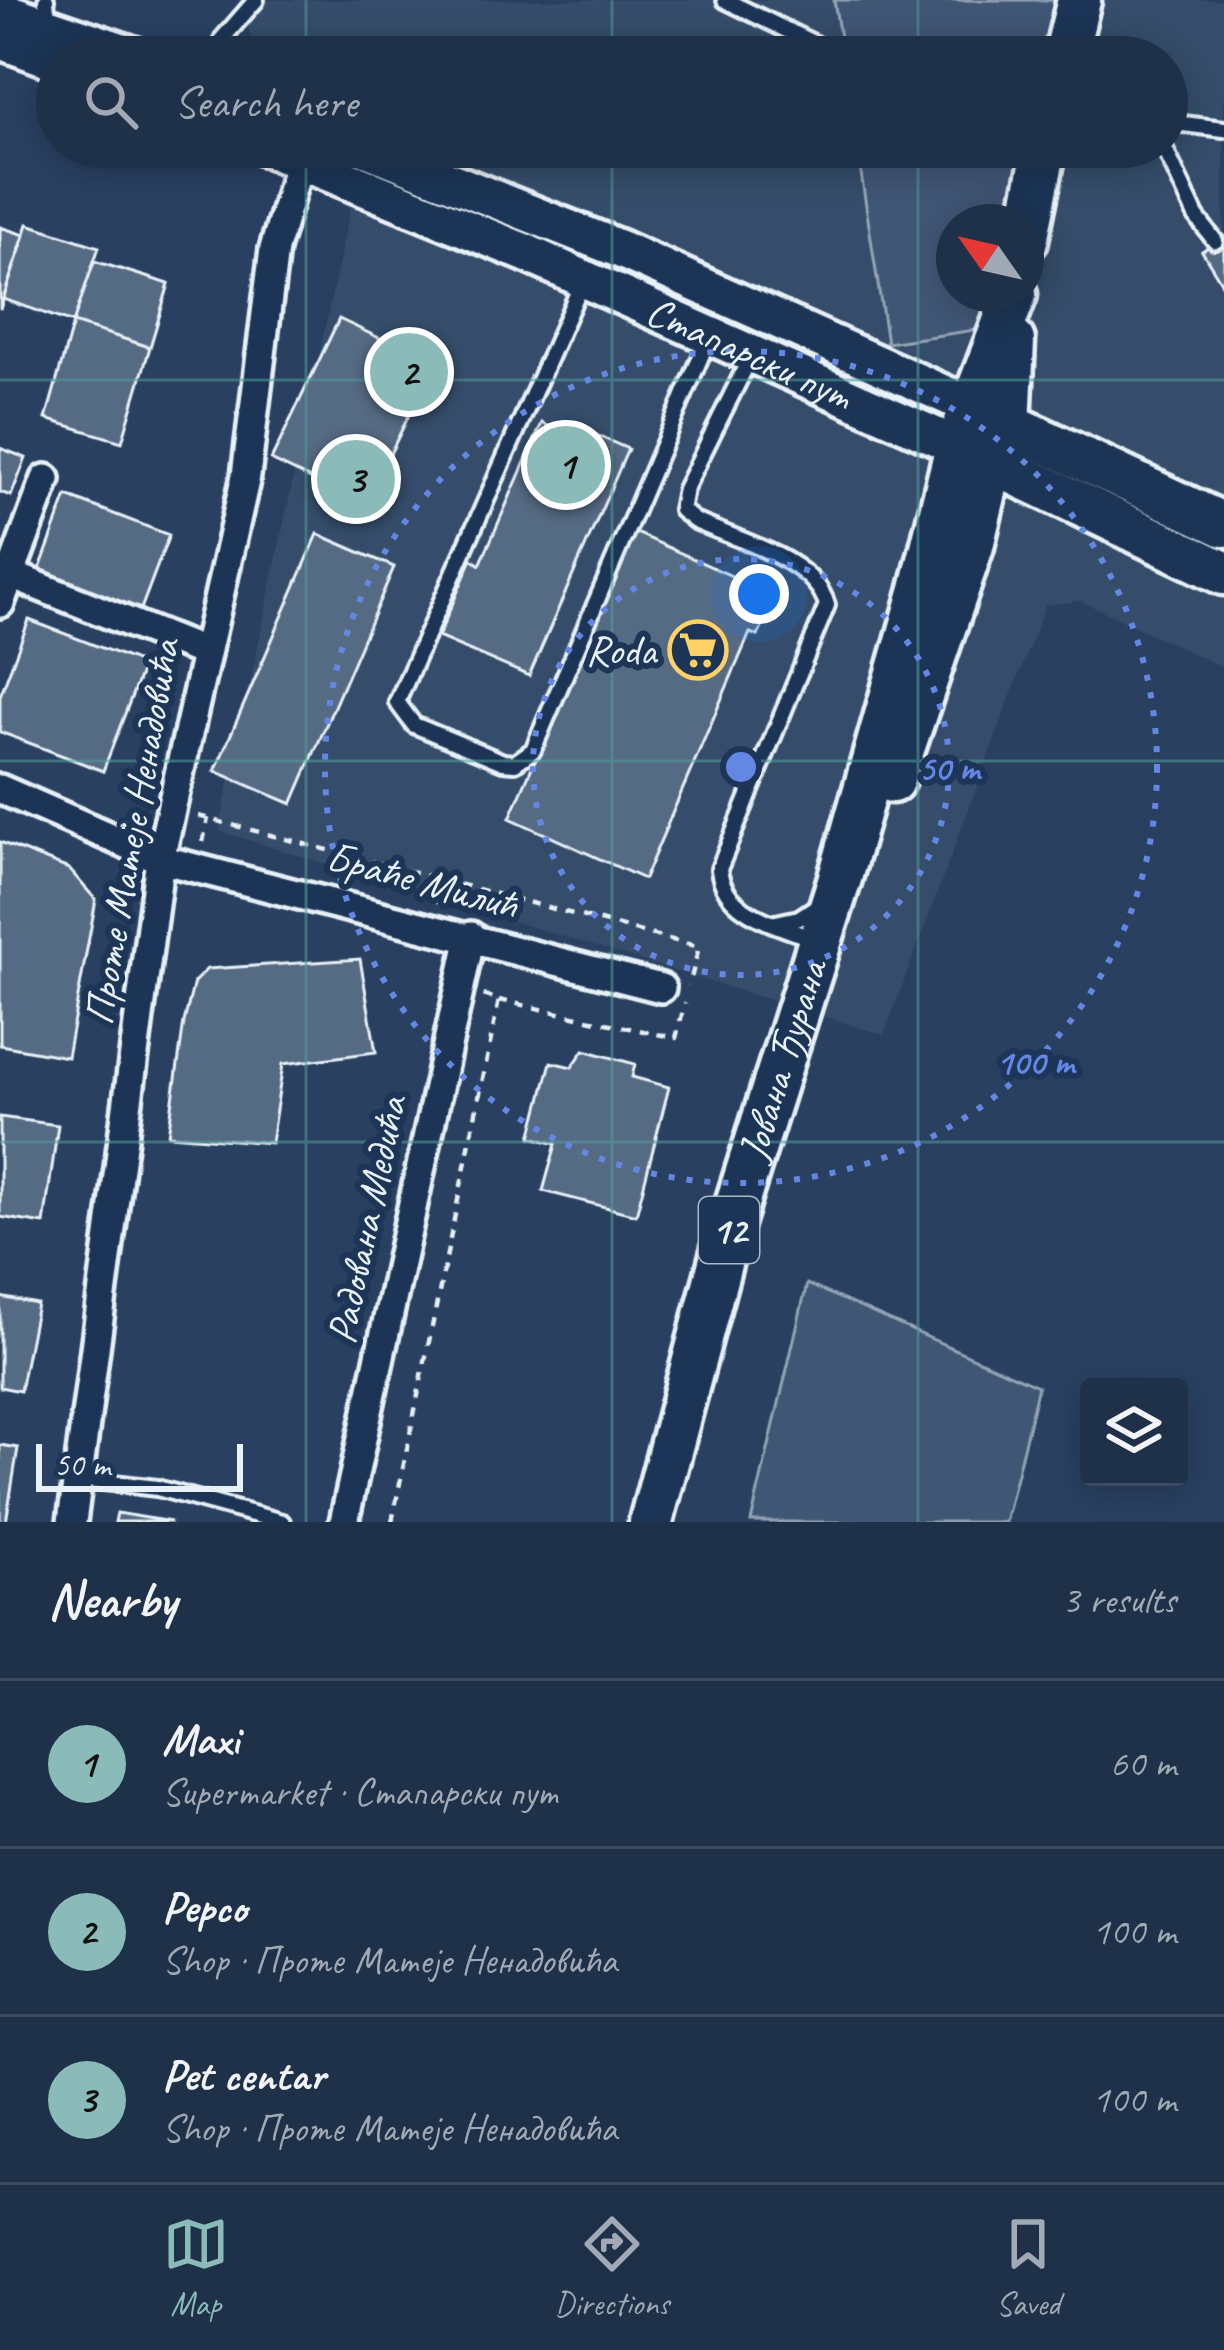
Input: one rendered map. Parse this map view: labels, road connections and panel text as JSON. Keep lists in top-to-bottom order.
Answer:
{
  "streets": {
    "main road": ["Стапарски пут", "Јована Ђурана", "12"],
    "street": ["Проте Матеје Ненадовића", "Браће Милић", "Радована Медића"]
  },
  "crossings": [
    ["Стапарски пут", "Јована Ђурана"],
    ["Проте Матеје Ненадовића", "Браће Милић"],
    ["Браће Милић", "Радована Медића"]
  ],
  "places": {
    "supermarket": ["Roda"]
  },
  "scale_bar": "50 m",
  "north": "top left",
  "page": {
    "search": "Search here",
    "pins": ["2", "1", "3"],
    "scale": "50 m",
    "heading": ["Nearby", "3 results"],
    "list": [
      {
        "mark": "1",
        "name": "Maxi",
        "note": "Supermarket · Стапарски пут",
        "value": "60 m"
      },
      {
        "mark": "2",
        "name": "Pepco",
        "note": "Shop · Проте Матеје Ненадовића",
        "value": "100 m"
      },
      {
        "mark": "3",
        "name": "Pet centar",
        "note": "Shop · Проте Матеје Ненадовића",
        "value": "100 m"
      }
    ],
    "nav": ["Map", "Directions", "Saved"]
  },
  "rings": ["50 m", "100 m"]
}
